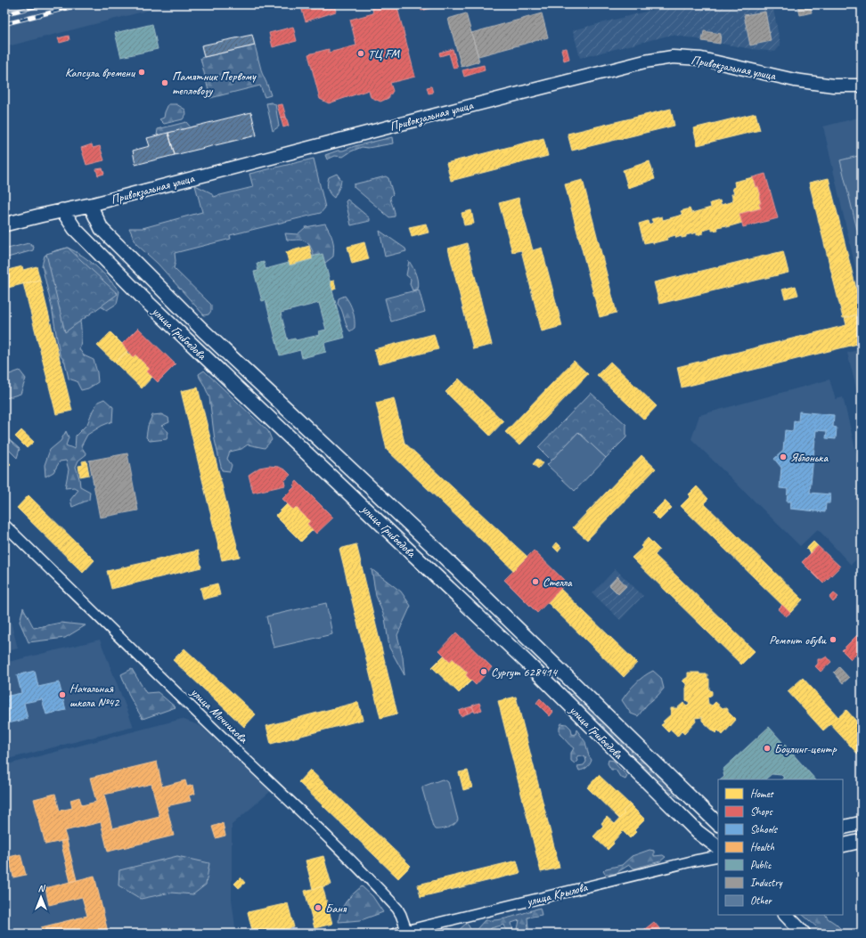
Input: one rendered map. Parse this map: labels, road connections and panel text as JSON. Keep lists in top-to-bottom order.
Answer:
{
  "streets": {
    "main road": ["Привокзальная улица", "улица Грибоедова"],
    "street": ["улица Мечникова", "улица Крылова"]
  },
  "crossings": [
    ["Привокзальная улица", "улица Грибоедова"],
    ["улица Мечникова", "улица Крылова"]
  ],
  "places": [
    "ТЦ FM",
    "Капсула времени",
    "Памятник Первому тепловозу",
    "Яблонька",
    "Стелла",
    "Ремонт обуви",
    "Сургут 628414",
    "Начальная школа №42",
    "Боулинг-центр",
    "Баня"
  ],
  "legend": [
    "Homes",
    "Shops",
    "Schools",
    "Health",
    "Public",
    "Industry",
    "Other"
  ],
  "north": "top"
}
